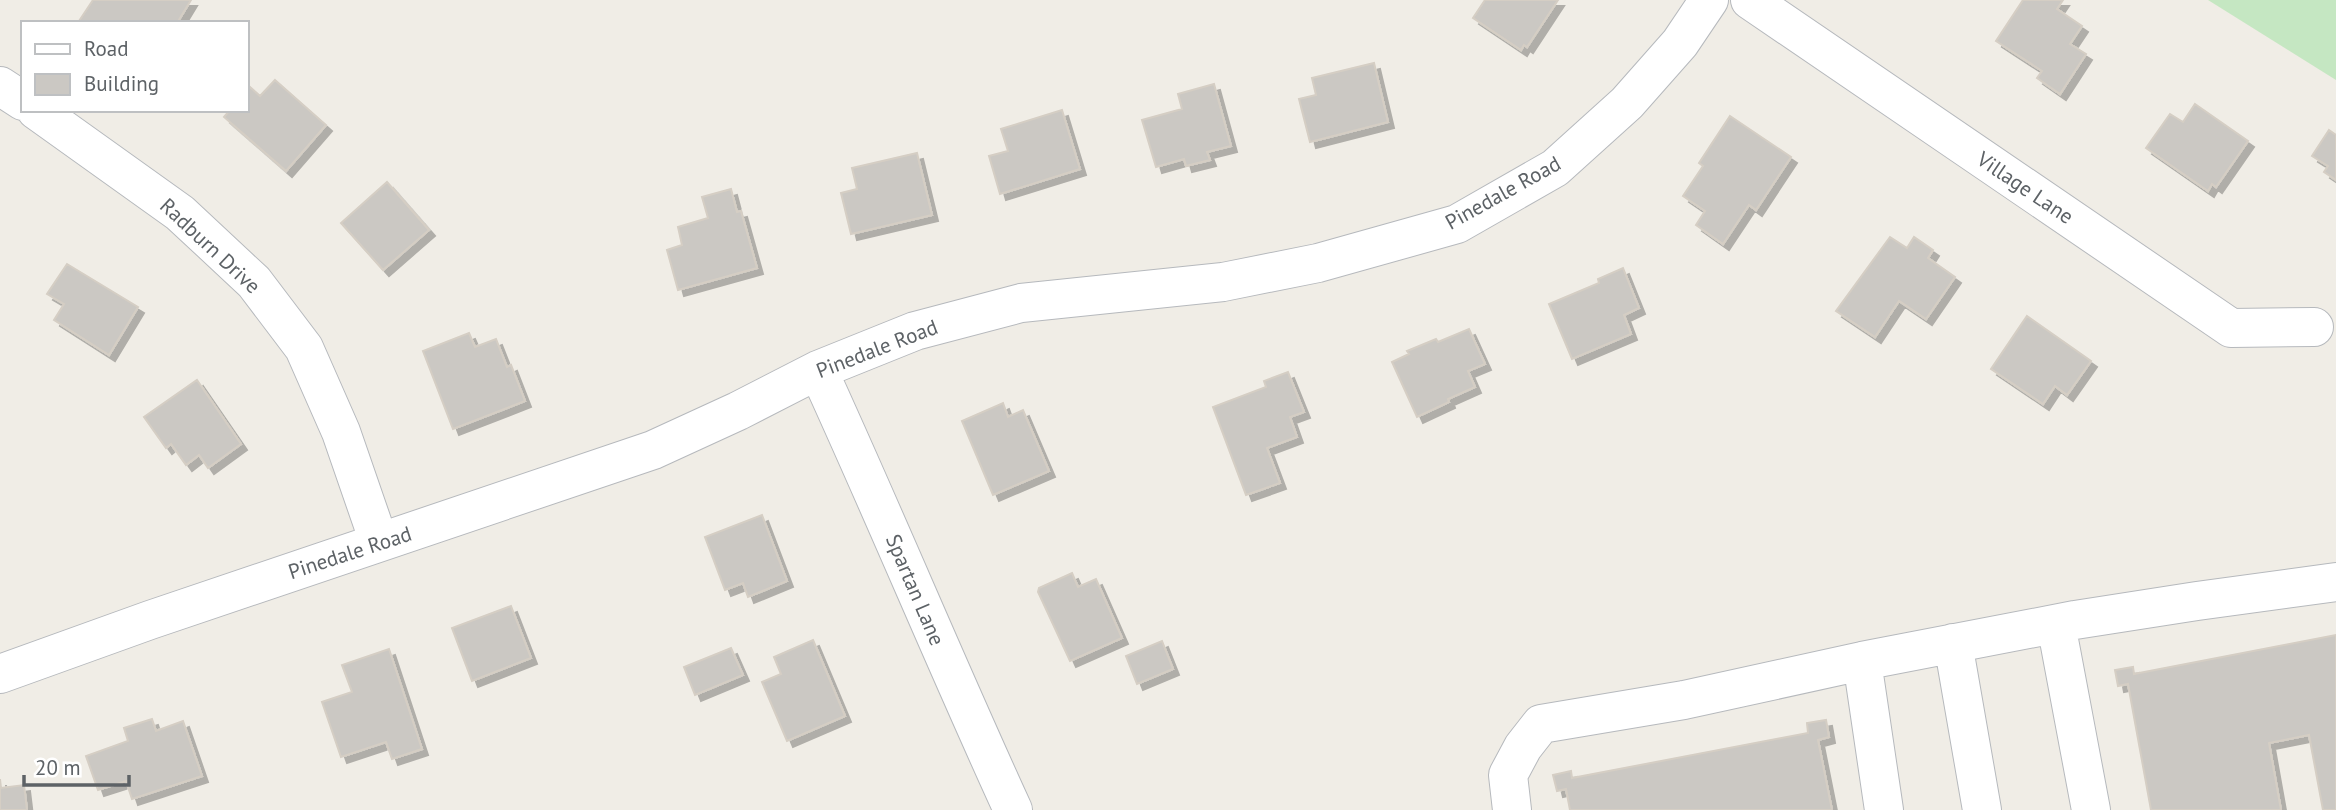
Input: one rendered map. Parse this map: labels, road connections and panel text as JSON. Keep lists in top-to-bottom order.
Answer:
{
  "streets": {
    "street": [
      "Village Lane",
      "Pinedale Road",
      "Radburn Drive",
      "Spartan Lane"
    ]
  },
  "crossings": [
    ["Pinedale Road", "Radburn Drive"],
    ["Pinedale Road", "Spartan Lane"]
  ],
  "legend": ["Road", "Building"],
  "scale_bar": "20 m"
}
